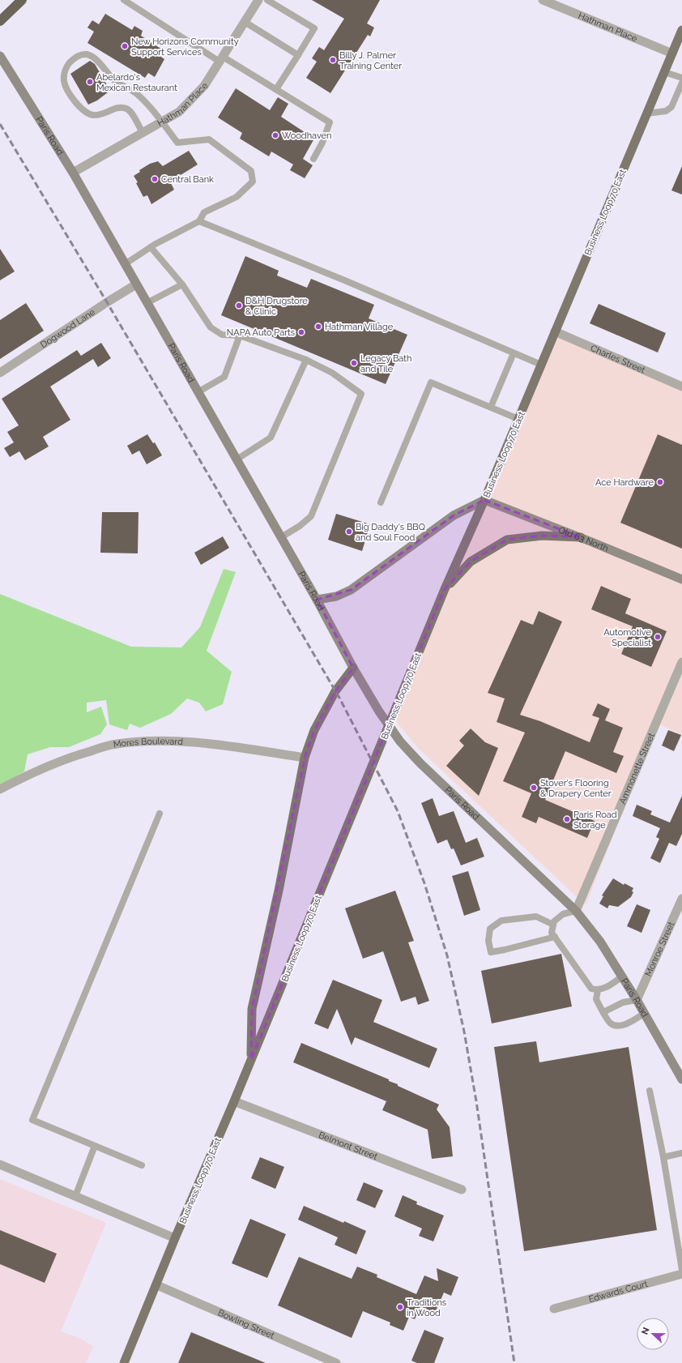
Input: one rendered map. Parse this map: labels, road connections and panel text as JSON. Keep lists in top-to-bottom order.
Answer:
{
  "streets": {
    "main road": ["Paris Road", "Business Loop 70 East", "Old 63 North"],
    "street": [
      "Hathman Place",
      "Dogwood Lane",
      "Charles Street",
      "Mores Boulevard",
      "Ammonette Street",
      "Monroe Street",
      "Belmont Street",
      "Edwards Court",
      "Bowling Street"
    ]
  },
  "crossings": [
    ["Hathman Place", "Paris Road"],
    ["Hathman Place", "Business Loop 70 East"],
    ["Paris Road", "Dogwood Lane"],
    ["Paris Road", "Ammonette Street"],
    ["Paris Road", "Monroe Street"],
    ["Business Loop 70 East", "Charles Street"],
    ["Business Loop 70 East", "Old 63 North"],
    ["Business Loop 70 East", "Belmont Street"],
    ["Business Loop 70 East", "Bowling Street"]
  ],
  "places": [
    "New Horizons Community Support Services",
    "Billy J. Palmer Training Center",
    "Abelardo's Mexican Restaurant",
    "Woodhaven",
    "Central Bank",
    "D&H Drugstore & Clinic",
    "Hathman Village",
    "NAPA Auto Parts",
    "Legacy Bath and Tile",
    "Ace Hardware",
    "Big Daddy's BBQ and Soul Food",
    "Automotive Specialist",
    "Stover's Flooring & Drapery Center",
    "Paris Road Storage",
    "Traditions in Wood"
  ],
  "north": "left"
}
